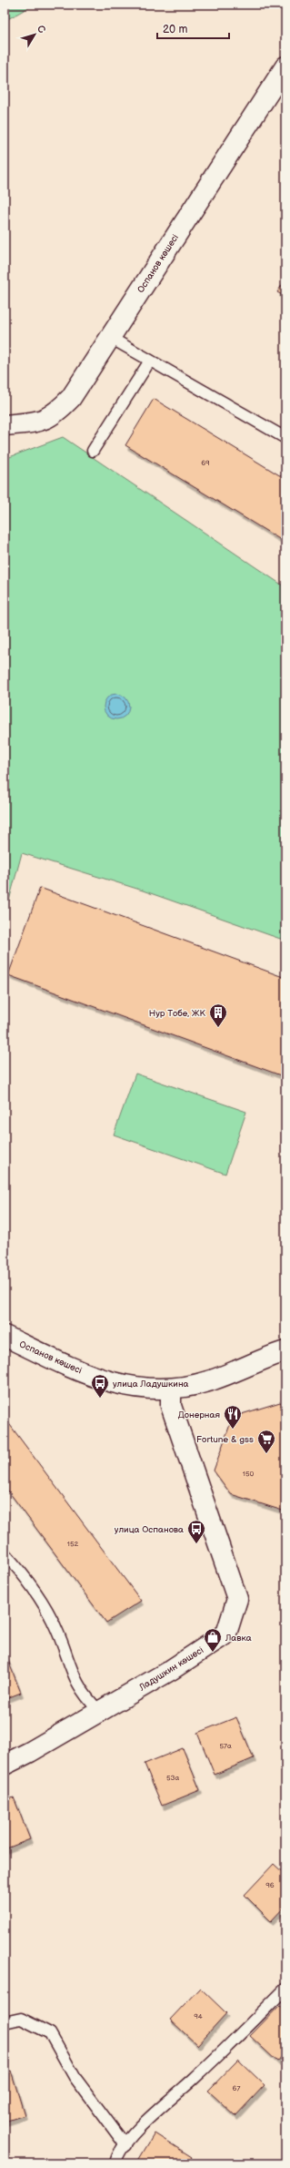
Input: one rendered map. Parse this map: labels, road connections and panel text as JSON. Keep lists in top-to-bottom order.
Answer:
{
  "streets": {
    "street": ["Оспанов көшесі", "Ладушкин көшесі"]
  },
  "crossings": [
    ["Оспанов көшесі", "Ладушкин көшесі"]
  ],
  "places": {
    "building": ["Нур Тобе, ЖК"],
    "bus stop": ["улица Ладушкина", "улица Оспанова"],
    "restaurant": ["Донерная"],
    "supermarket": ["Fortune & gss"],
    "shop": ["Лавка"]
  },
  "house_numbers": [
    "69",
    "150",
    "152",
    "57а",
    "53а",
    "96",
    "94",
    "67"
  ],
  "scale_bar": "20 m",
  "north": "top right"
}
